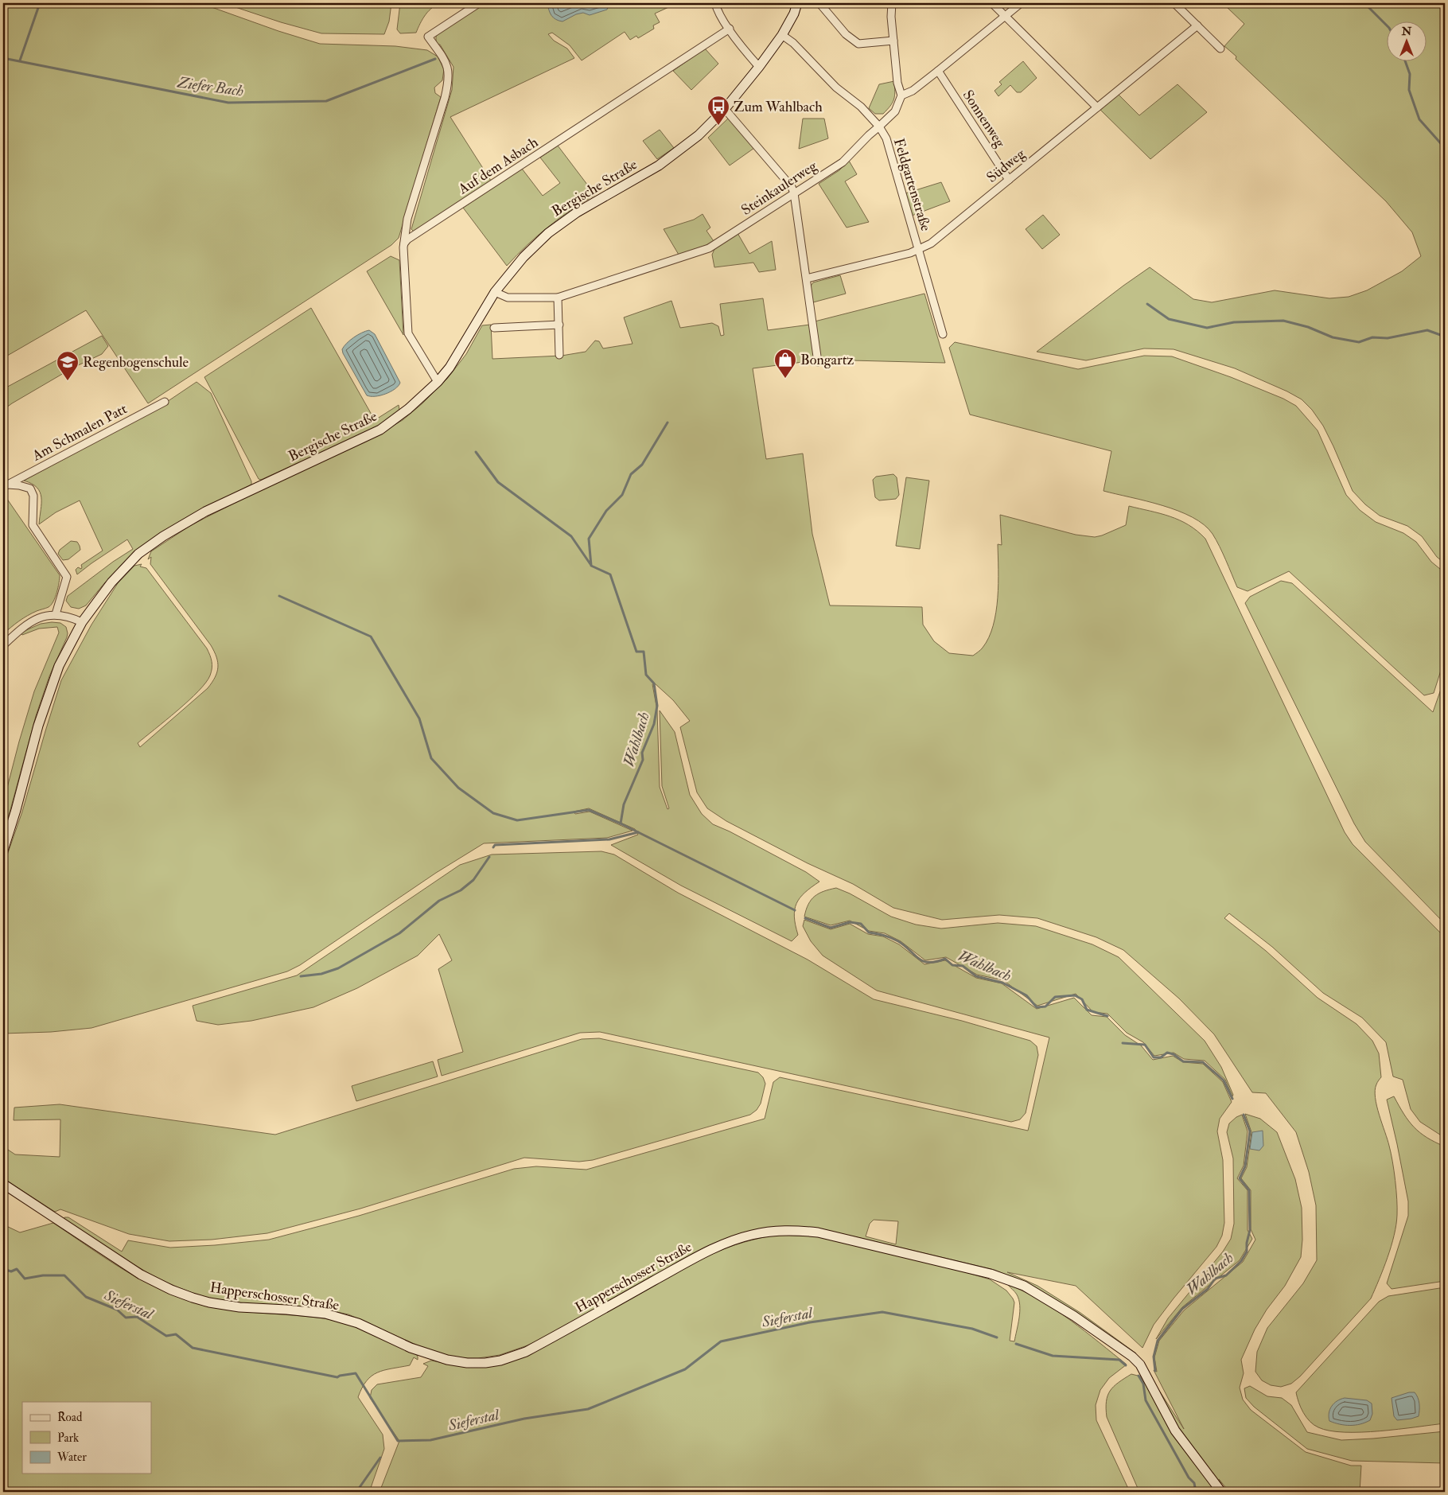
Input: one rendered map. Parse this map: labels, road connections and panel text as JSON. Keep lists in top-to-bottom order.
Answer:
{
  "streets": {
    "street": [
      "Sonnenweg",
      "Auf dem Asbach",
      "Südweg",
      "Feldgartenstraße",
      "Bergische Straße",
      "Steinkaulerweg",
      "Am Schmalen Patt",
      "Happerschosser Straße"
    ]
  },
  "crossings": [
    ["Sonnenweg", "Südweg"],
    ["Südweg", "Feldgartenstraße"],
    ["Feldgartenstraße", "Bergische Straße"],
    ["Feldgartenstraße", "Steinkaulerweg"],
    ["Bergische Straße", "Steinkaulerweg"]
  ],
  "water": ["Ziefer Bach", "Wahlbach", "Sieferstal"],
  "places": {
    "bus stop": ["Zum Wahlbach"],
    "shop": ["Bongartz"],
    "school or university": ["Regenbogenschule"]
  },
  "legend": ["Road", "Park", "Water"],
  "north": "top"
}
